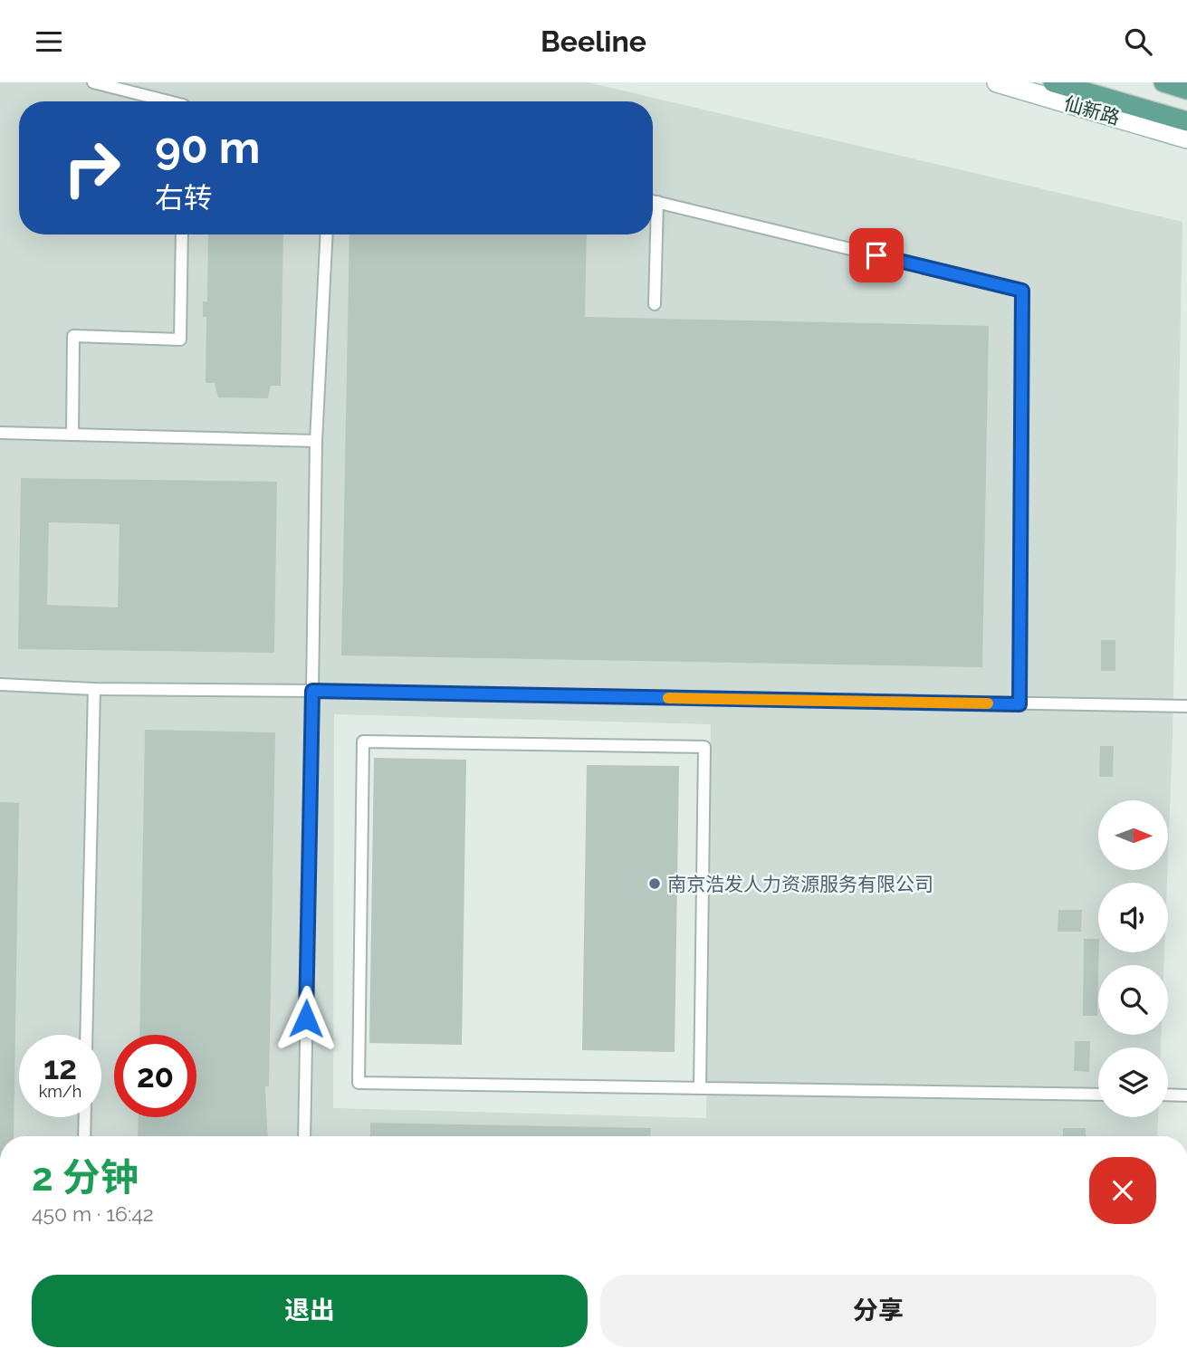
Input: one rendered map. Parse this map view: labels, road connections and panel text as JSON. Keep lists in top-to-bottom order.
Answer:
{
  "streets": {
    "main road": ["仙新路"]
  },
  "places": ["南京浩发人力资源服务有限公司"],
  "north": "right",
  "page": {
    "header": "Beeline",
    "turn": ["90 m", "右转"],
    "speed": "12 km/h",
    "limit": "20",
    "heading": ["2 分钟", "450 m · 16:42"],
    "buttons": ["退出", "分享"]
  }
}
